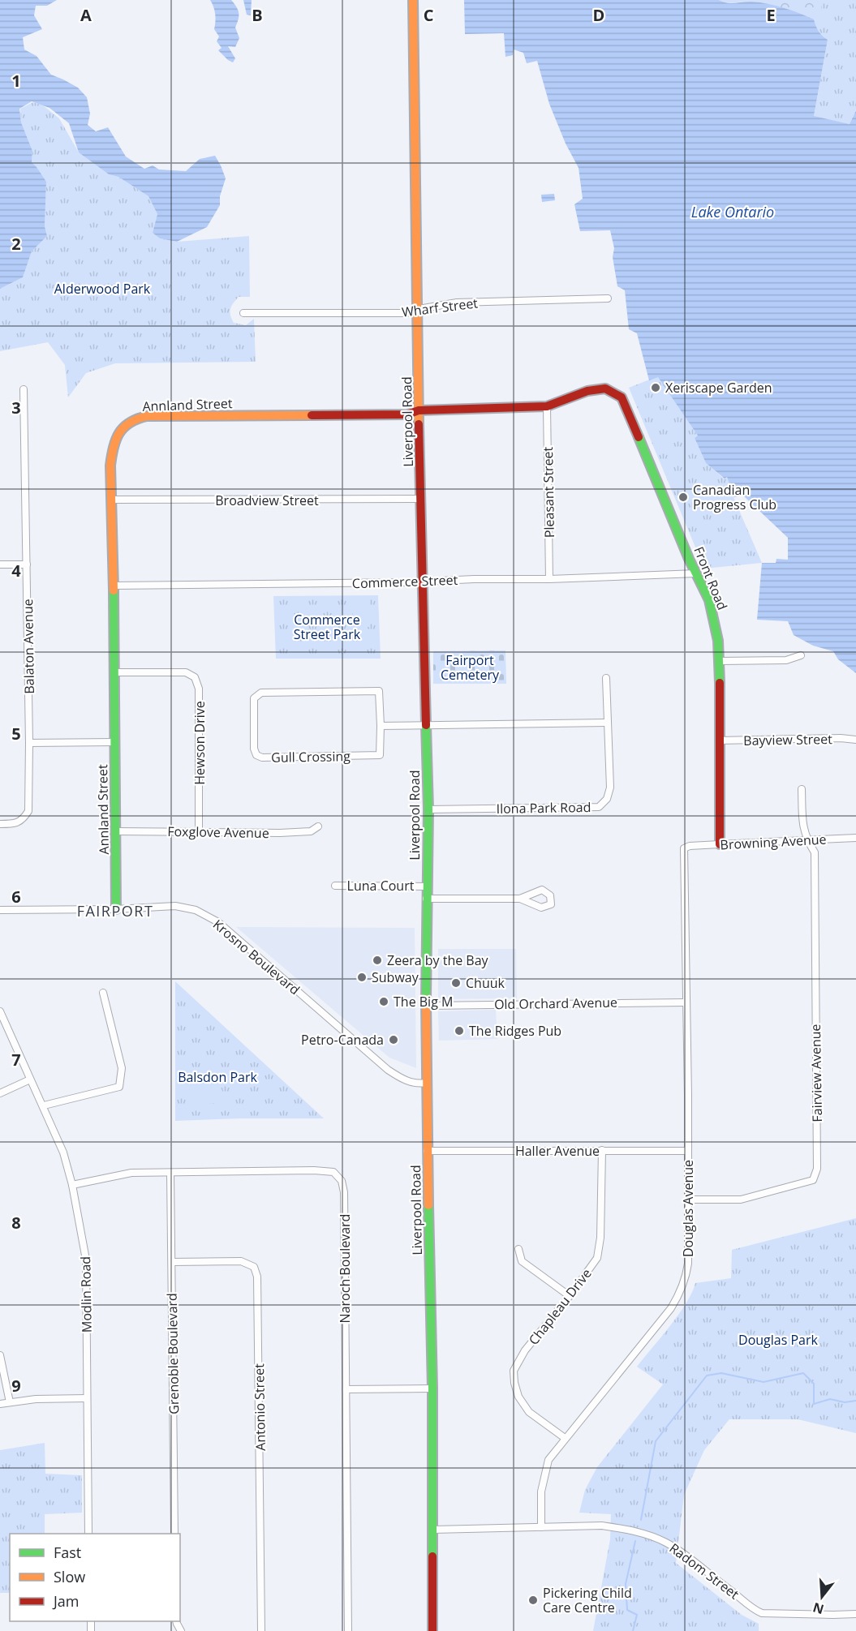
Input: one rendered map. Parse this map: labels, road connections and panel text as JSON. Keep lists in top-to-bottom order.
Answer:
{
  "streets": {
    "street": [
      "Wharf Street",
      "Annland Street",
      "Liverpool Road",
      "Pleasant Street",
      "Broadview Street",
      "Front Road",
      "Commerce Street",
      "Balaton Avenue",
      "Bayview Street",
      "Hewson Drive",
      "Gull Crossing",
      "Ilona Park Road",
      "Foxglove Avenue",
      "Browning Avenue",
      "Luna Court",
      "Krosno Boulevard",
      "Old Orchard Avenue",
      "Fairview Avenue",
      "Haller Avenue",
      "Douglas Avenue",
      "Naroch Boulevard",
      "Modlin Road",
      "Chapleau Drive",
      "Grenoble Boulevard",
      "Antonio Street",
      "Radom Street"
    ]
  },
  "crossings": [
    ["Wharf Street", "Liverpool Road"],
    ["Annland Street", "Liverpool Road"],
    ["Annland Street", "Pleasant Street"],
    ["Annland Street", "Broadview Street"],
    ["Annland Street", "Front Road"],
    ["Annland Street", "Commerce Street"],
    ["Annland Street", "Hewson Drive"],
    ["Annland Street", "Foxglove Avenue"],
    ["Annland Street", "Krosno Boulevard"],
    ["Liverpool Road", "Broadview Street"],
    ["Liverpool Road", "Commerce Street"],
    ["Liverpool Road", "Ilona Park Road"],
    ["Liverpool Road", "Luna Court"],
    ["Liverpool Road", "Krosno Boulevard"],
    ["Liverpool Road", "Old Orchard Avenue"],
    ["Liverpool Road", "Haller Avenue"],
    ["Liverpool Road", "Radom Street"],
    ["Pleasant Street", "Commerce Street"],
    ["Front Road", "Commerce Street"],
    ["Front Road", "Bayview Street"],
    ["Front Road", "Browning Avenue"],
    ["Hewson Drive", "Foxglove Avenue"],
    ["Browning Avenue", "Fairview Avenue"],
    ["Browning Avenue", "Douglas Avenue"],
    ["Old Orchard Avenue", "Douglas Avenue"],
    ["Fairview Avenue", "Douglas Avenue"],
    ["Haller Avenue", "Douglas Avenue"],
    ["Haller Avenue", "Chapleau Drive"],
    ["Douglas Avenue", "Chapleau Drive"],
    ["Douglas Avenue", "Radom Street"],
    ["Naroch Boulevard", "Modlin Road"],
    ["Naroch Boulevard", "Grenoble Boulevard"],
    ["Grenoble Boulevard", "Antonio Street"]
  ],
  "districts": ["FAIRPORT"],
  "water": ["Lake Ontario"],
  "parks": [
    "Alderwood Park",
    "Commerce Street Park",
    "Fairport Cemetery",
    "Balsdon Park",
    "Douglas Park"
  ],
  "places": [
    "Xeriscape Garden",
    "Canadian Progress Club",
    "Zeera by the Bay",
    "Subway",
    "Chuuk",
    "The Big M",
    "The Ridges Pub",
    "Petro-Canada",
    "Pickering Child Care Centre"
  ],
  "legend": ["Fast", "Slow", "Jam"],
  "north": "bottom",
  "grid": {
    "columns": [
      "A",
      "B",
      "C",
      "D",
      "E"
    ],
    "rows": [
      "1",
      "2",
      "3",
      "4",
      "5",
      "6",
      "7",
      "8",
      "9"
    ]
  }
}
